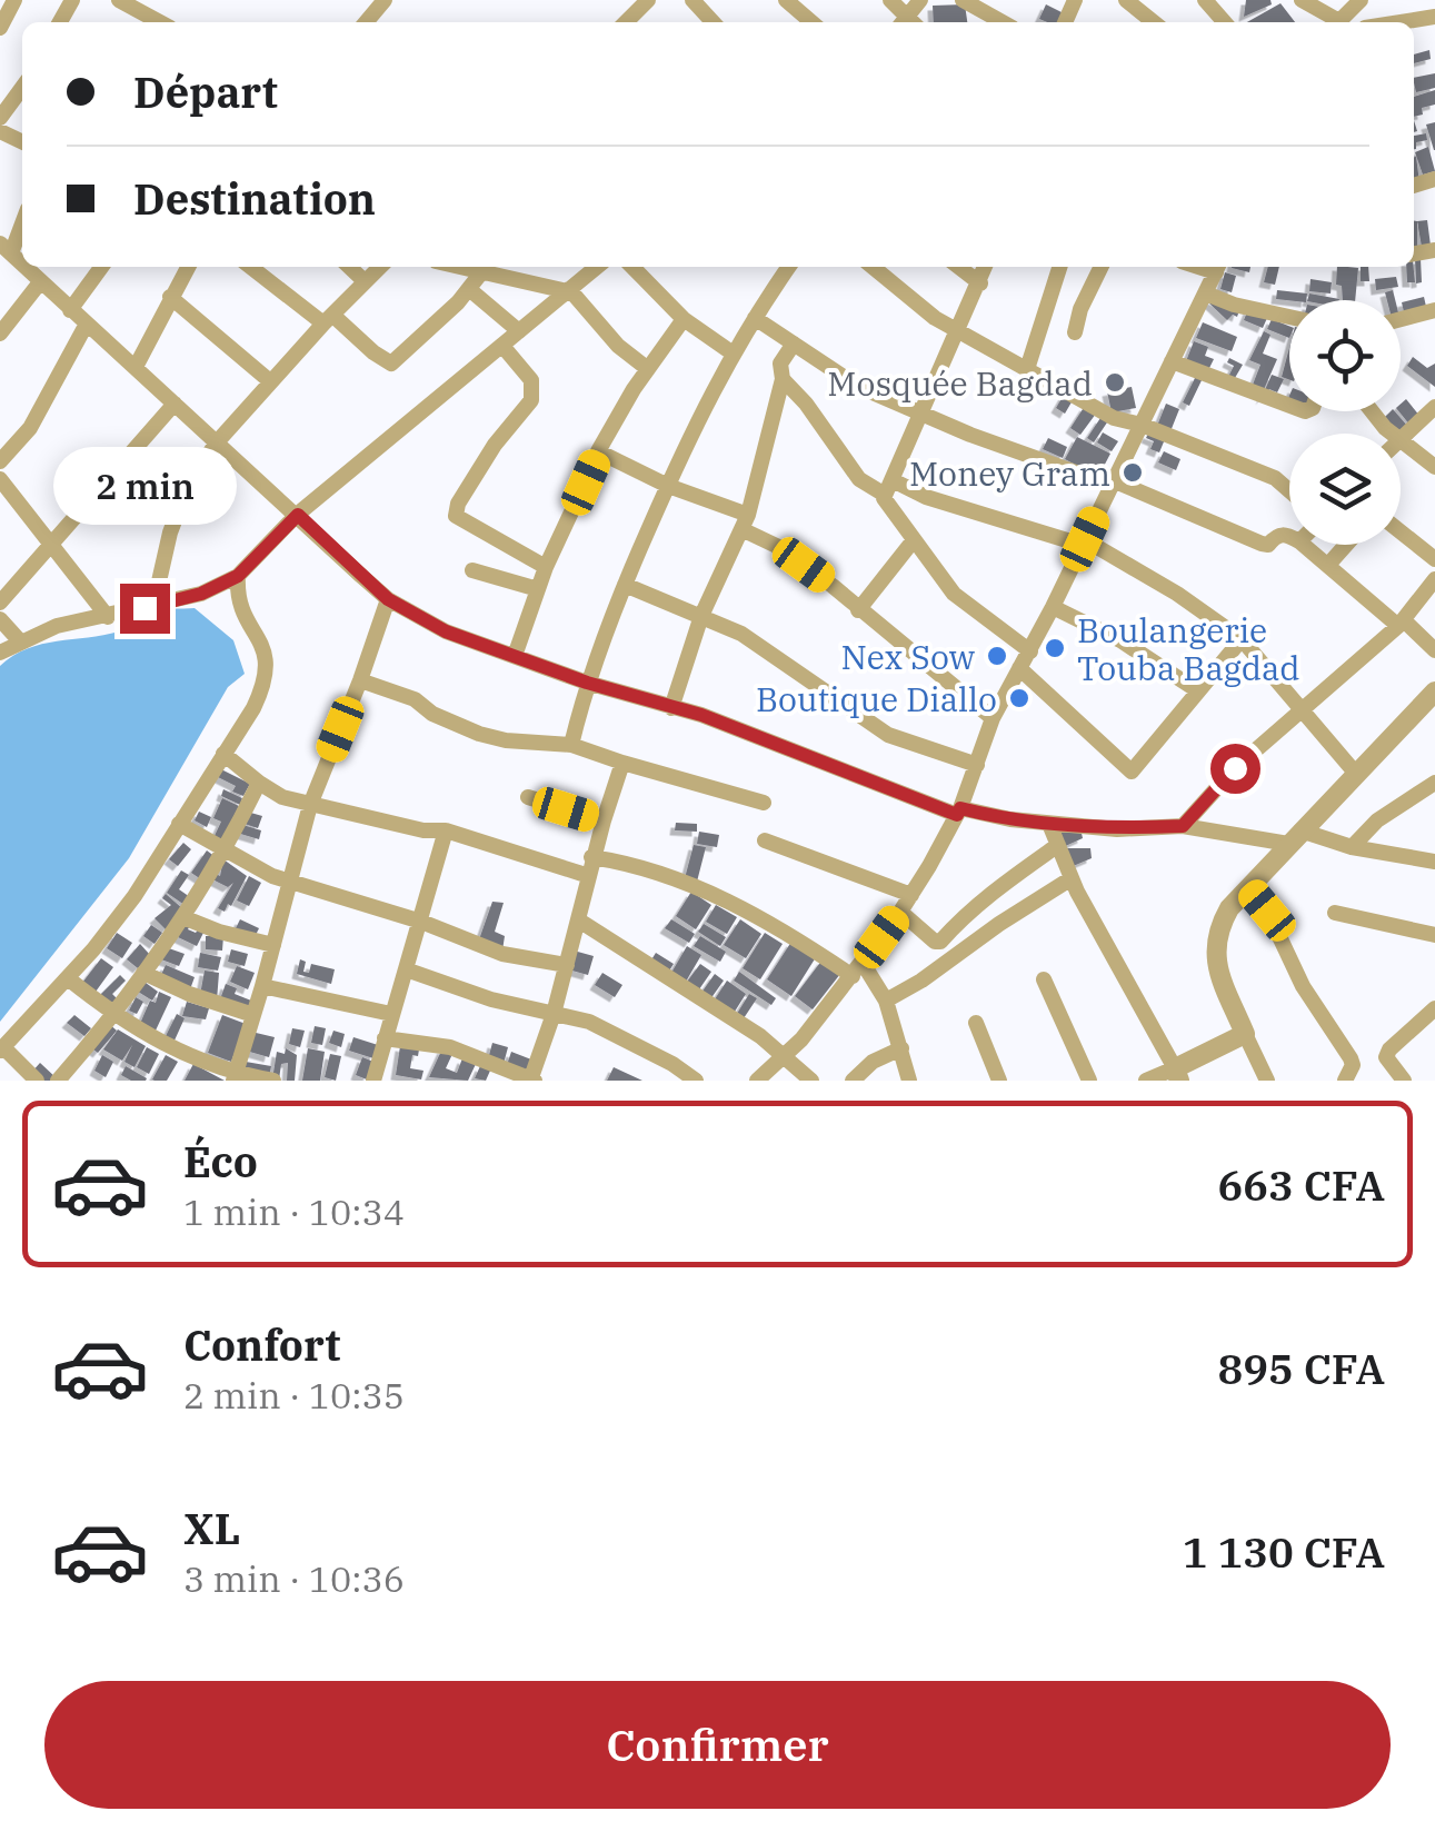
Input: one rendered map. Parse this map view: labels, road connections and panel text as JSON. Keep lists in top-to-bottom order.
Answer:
{
  "places": [
    "Mosquée Bagdad",
    "Money Gram",
    "Boulangerie Touba Bagdad",
    "Nex Sow",
    "Boutique Diallo"
  ],
  "page": {
    "banner": ["Départ", "Destination"],
    "bubble": "2 min",
    "list": [
      {
        "name": "Éco",
        "note": "1 min · 10:34",
        "value": "663 CFA"
      },
      {
        "name": "Confort",
        "note": "2 min · 10:35",
        "value": "895 CFA"
      },
      {
        "name": "XL",
        "note": "3 min · 10:36",
        "value": "1 130 CFA"
      }
    ],
    "buttons": "Confirmer"
  }
}
